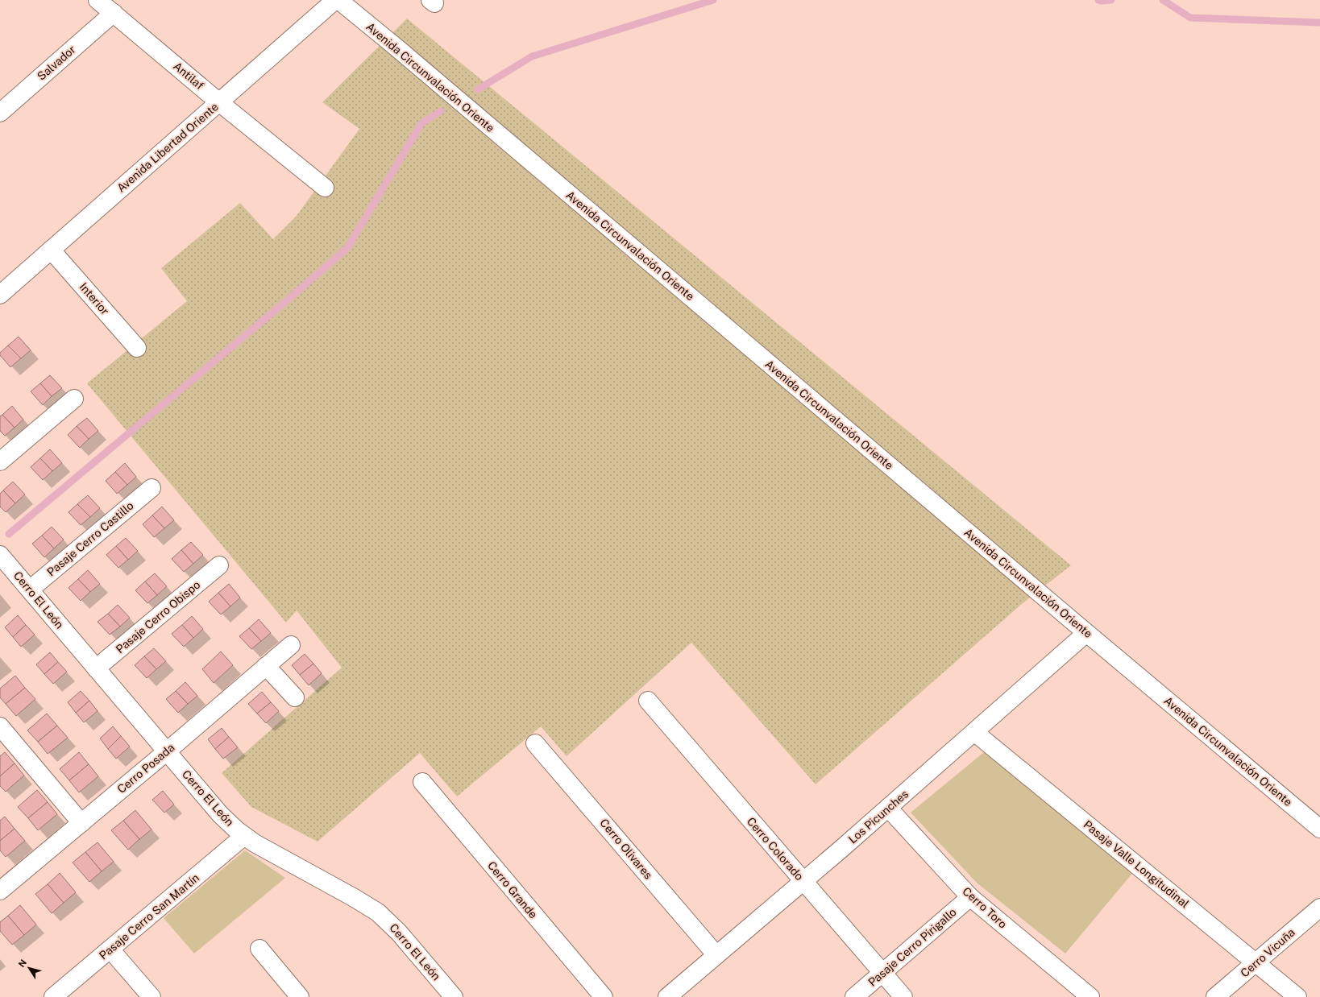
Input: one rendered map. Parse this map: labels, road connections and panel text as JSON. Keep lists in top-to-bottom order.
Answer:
{
  "streets": {
    "street": [
      "Salvador",
      "Antilaf",
      "Avenida Circunvalación Oriente",
      "Avenida Libertad Oriente",
      "Interior",
      "Pasaje Cerro Castillo",
      "Cerro El León",
      "Pasaje Cerro Obispo",
      "Cerro Posada",
      "Los Picunches",
      "Cerro Olivares",
      "Cerro Colorado",
      "Pasaje Valle Longitudinal",
      "Cerro Grande",
      "Cerro Toro",
      "Pasaje Cerro San Martín",
      "Pasaje Cerro Pirigallo",
      "Cerro Vicuña"
    ]
  },
  "crossings": [
    ["Salvador", "Antilaf"],
    ["Antilaf", "Avenida Libertad Oriente"],
    ["Avenida Circunvalación Oriente", "Los Picunches"],
    ["Avenida Libertad Oriente", "Interior"],
    ["Pasaje Cerro Castillo", "Cerro El León"],
    ["Cerro El León", "Pasaje Cerro Obispo"],
    ["Cerro El León", "Cerro Posada"],
    ["Cerro El León", "Pasaje Cerro San Martín"],
    ["Los Picunches", "Cerro Olivares"],
    ["Los Picunches", "Cerro Colorado"],
    ["Los Picunches", "Pasaje Valle Longitudinal"],
    ["Los Picunches", "Cerro Toro"],
    ["Cerro Colorado", "Pasaje Cerro Pirigallo"],
    ["Pasaje Valle Longitudinal", "Cerro Vicuña"],
    ["Cerro Toro", "Pasaje Cerro Pirigallo"]
  ],
  "north": "top left"
}
